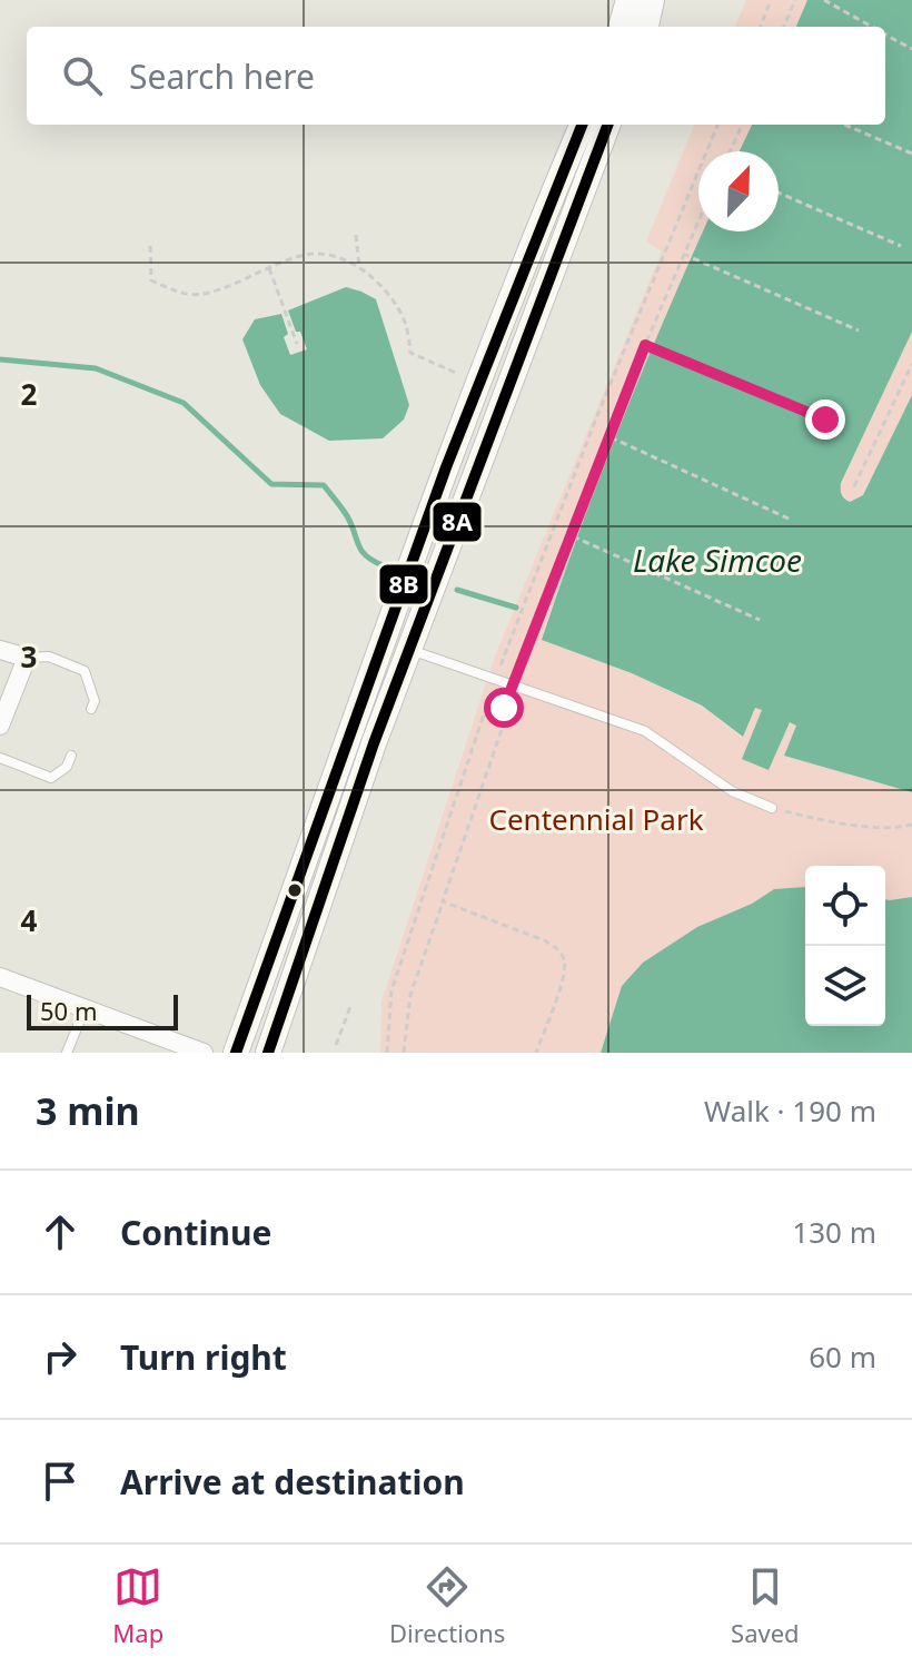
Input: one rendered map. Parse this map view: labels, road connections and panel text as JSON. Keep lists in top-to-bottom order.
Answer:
{
  "water": ["Lake Simcoe"],
  "parks": ["Centennial Park"],
  "lines": ["transit line 8B", "transit line 8A"],
  "scale_bar": "50 m",
  "north": "top right",
  "page": {
    "search": "Search here",
    "scale": "50 m",
    "heading": ["3 min", "Walk · 190 m"],
    "list": [
      ["Continue", "130 m"],
      ["Turn right", "60 m"],
      "Arrive at destination"
    ],
    "nav": ["Map", "Directions", "Saved"]
  },
  "grid": {
    "rows": ["2", "3", "4"]
  }
}
